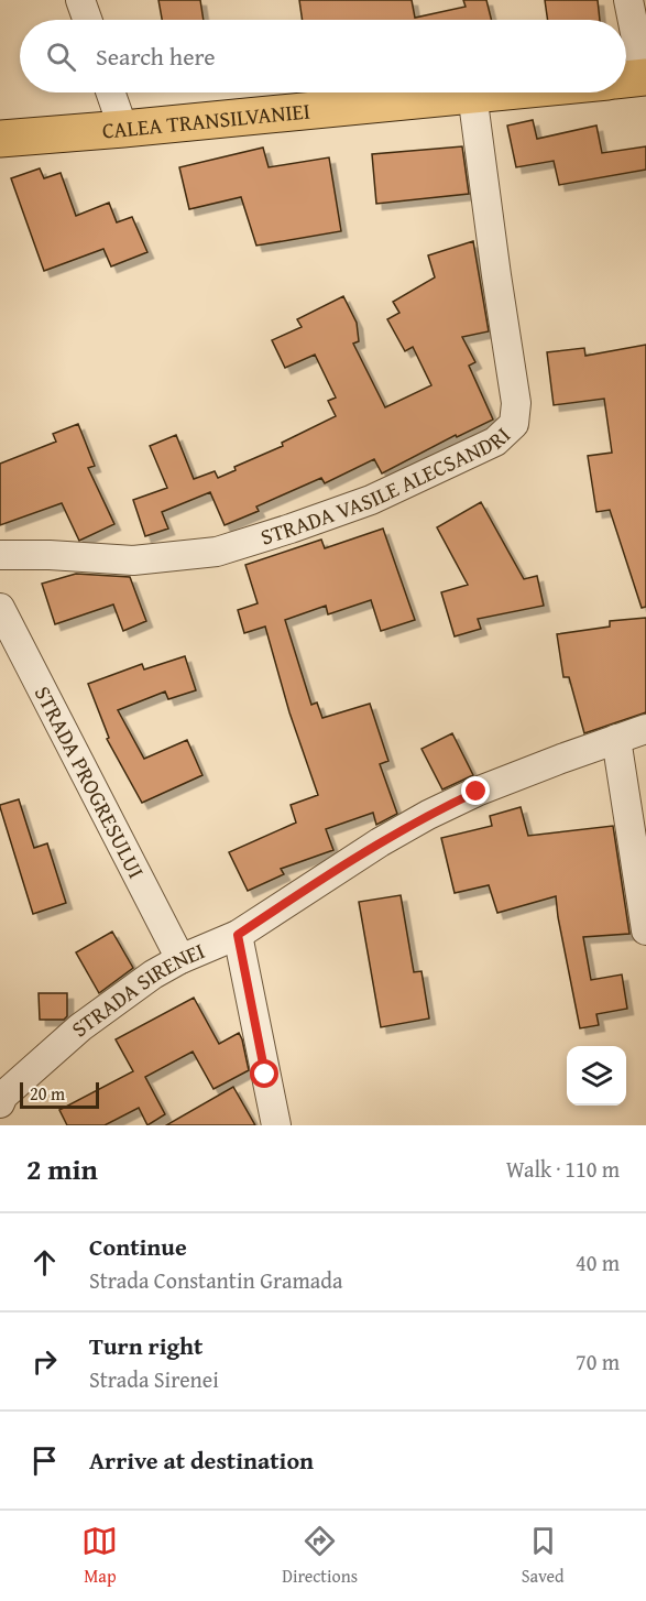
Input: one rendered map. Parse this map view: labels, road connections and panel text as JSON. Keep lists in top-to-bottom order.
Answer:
{
  "streets": {
    "highway": ["CALEA TRANSILVANIEI"],
    "street": ["STRADA VASILE ALECSANDRI", "STRADA PROGRESULUI", "STRADA SIRENEI"]
  },
  "crossings": [
    ["CALEA TRANSILVANIEI", "STRADA VASILE ALECSANDRI"],
    ["STRADA PROGRESULUI", "STRADA SIRENEI"]
  ],
  "scale_bar": "20 m",
  "page": {
    "search": "Search here",
    "scale": "20 m",
    "heading": ["2 min", "Walk · 110 m"],
    "list": [
      ["Continue", "Strada Constantin Gramada", "40 m"],
      ["Turn right", "Strada Sirenei", "70 m"],
      "Arrive at destination"
    ],
    "nav": ["Map", "Directions", "Saved"]
  }
}
